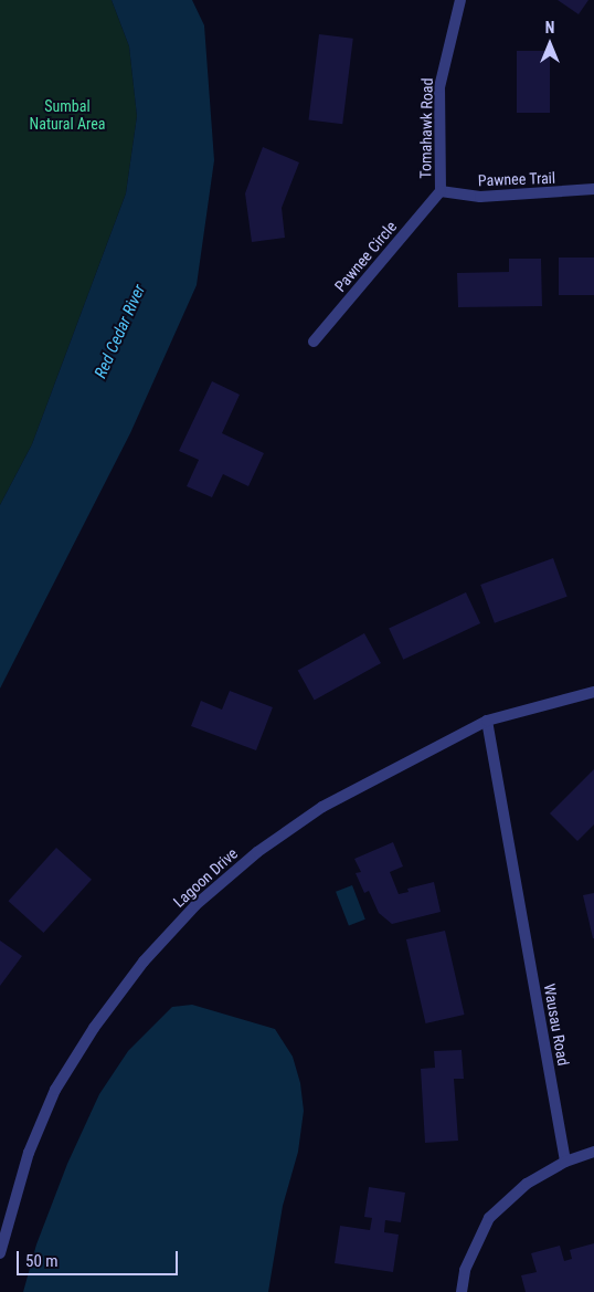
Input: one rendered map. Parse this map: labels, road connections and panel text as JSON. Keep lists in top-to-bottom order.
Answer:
{
  "streets": {
    "street": [
      "Tomahawk Road",
      "Pawnee Trail",
      "Pawnee Circle",
      "Lagoon Drive",
      "Wausau Road"
    ]
  },
  "crossings": [
    ["Tomahawk Road", "Pawnee Trail"],
    ["Tomahawk Road", "Pawnee Circle"],
    ["Pawnee Trail", "Pawnee Circle"],
    ["Lagoon Drive", "Wausau Road"]
  ],
  "water": ["Red Cedar River"],
  "parks": ["Sumbal Natural Area"],
  "scale_bar": "50 m",
  "north": "top"
}
